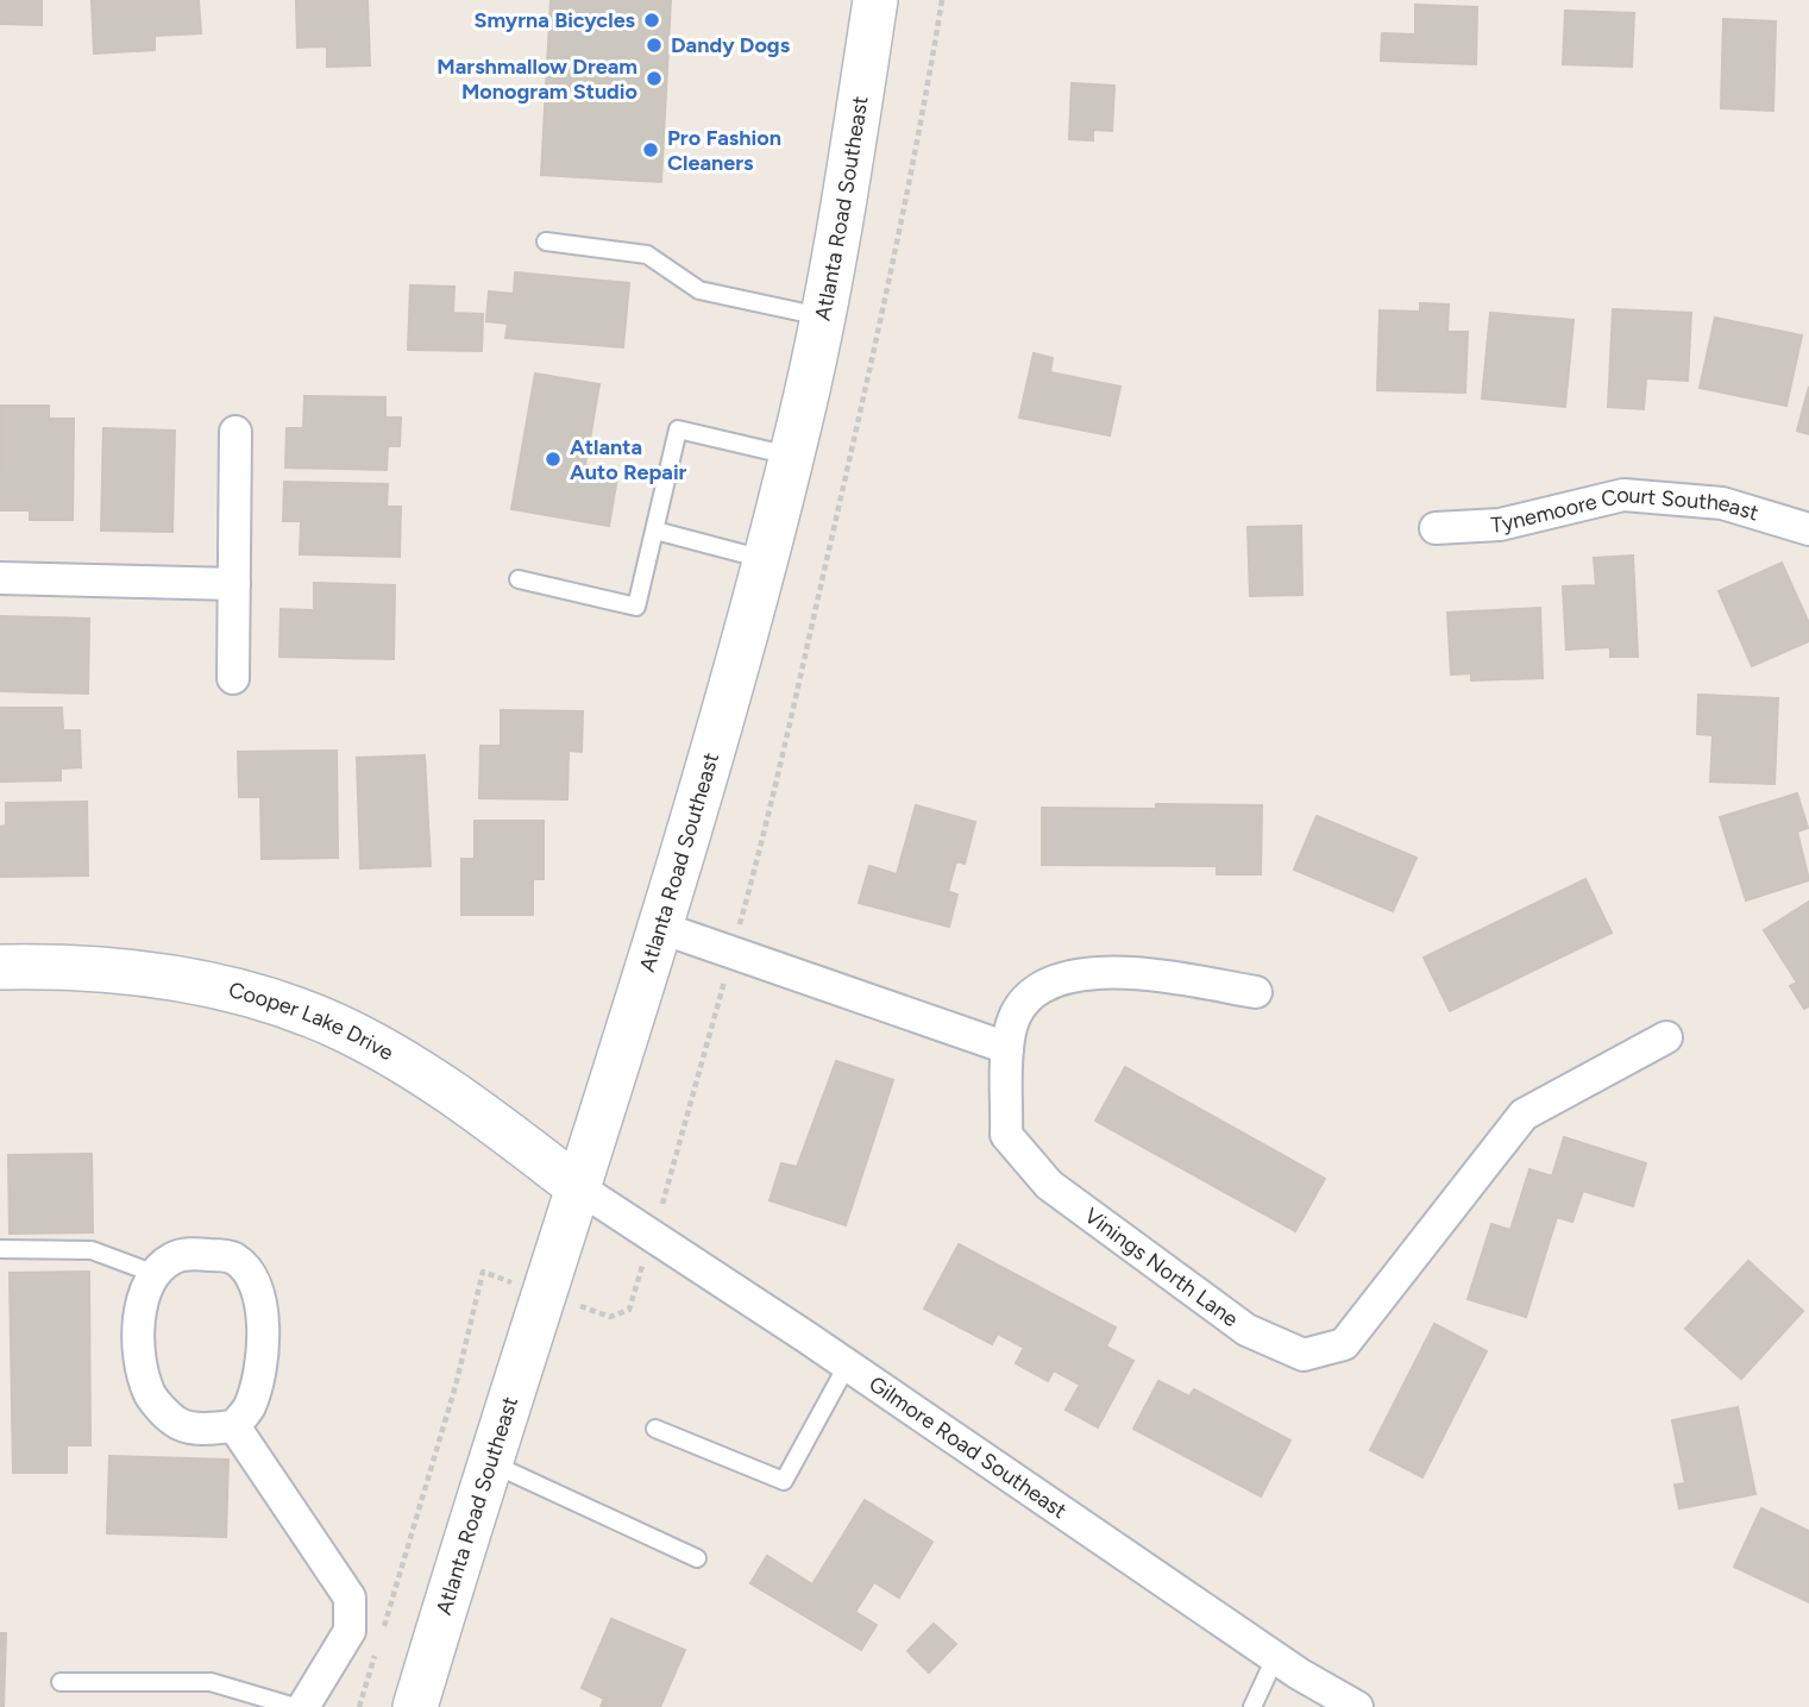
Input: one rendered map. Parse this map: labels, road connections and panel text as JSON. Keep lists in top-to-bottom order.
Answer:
{
  "streets": {
    "main road": ["Atlanta Road Southeast", "Cooper Lake Drive"],
    "street": ["Tynemoore Court Southeast", "Vinings North Lane", "Gilmore Road Southeast"]
  },
  "crossings": [
    ["Atlanta Road Southeast", "Cooper Lake Drive"],
    ["Atlanta Road Southeast", "Gilmore Road Southeast"],
    ["Cooper Lake Drive", "Gilmore Road Southeast"]
  ],
  "places": [
    "Smyrna Bicycles",
    "Dandy Dogs",
    "Marshmallow Dream Monogram Studio",
    "Pro Fashion Cleaners",
    "Atlanta Auto Repair"
  ]
}
